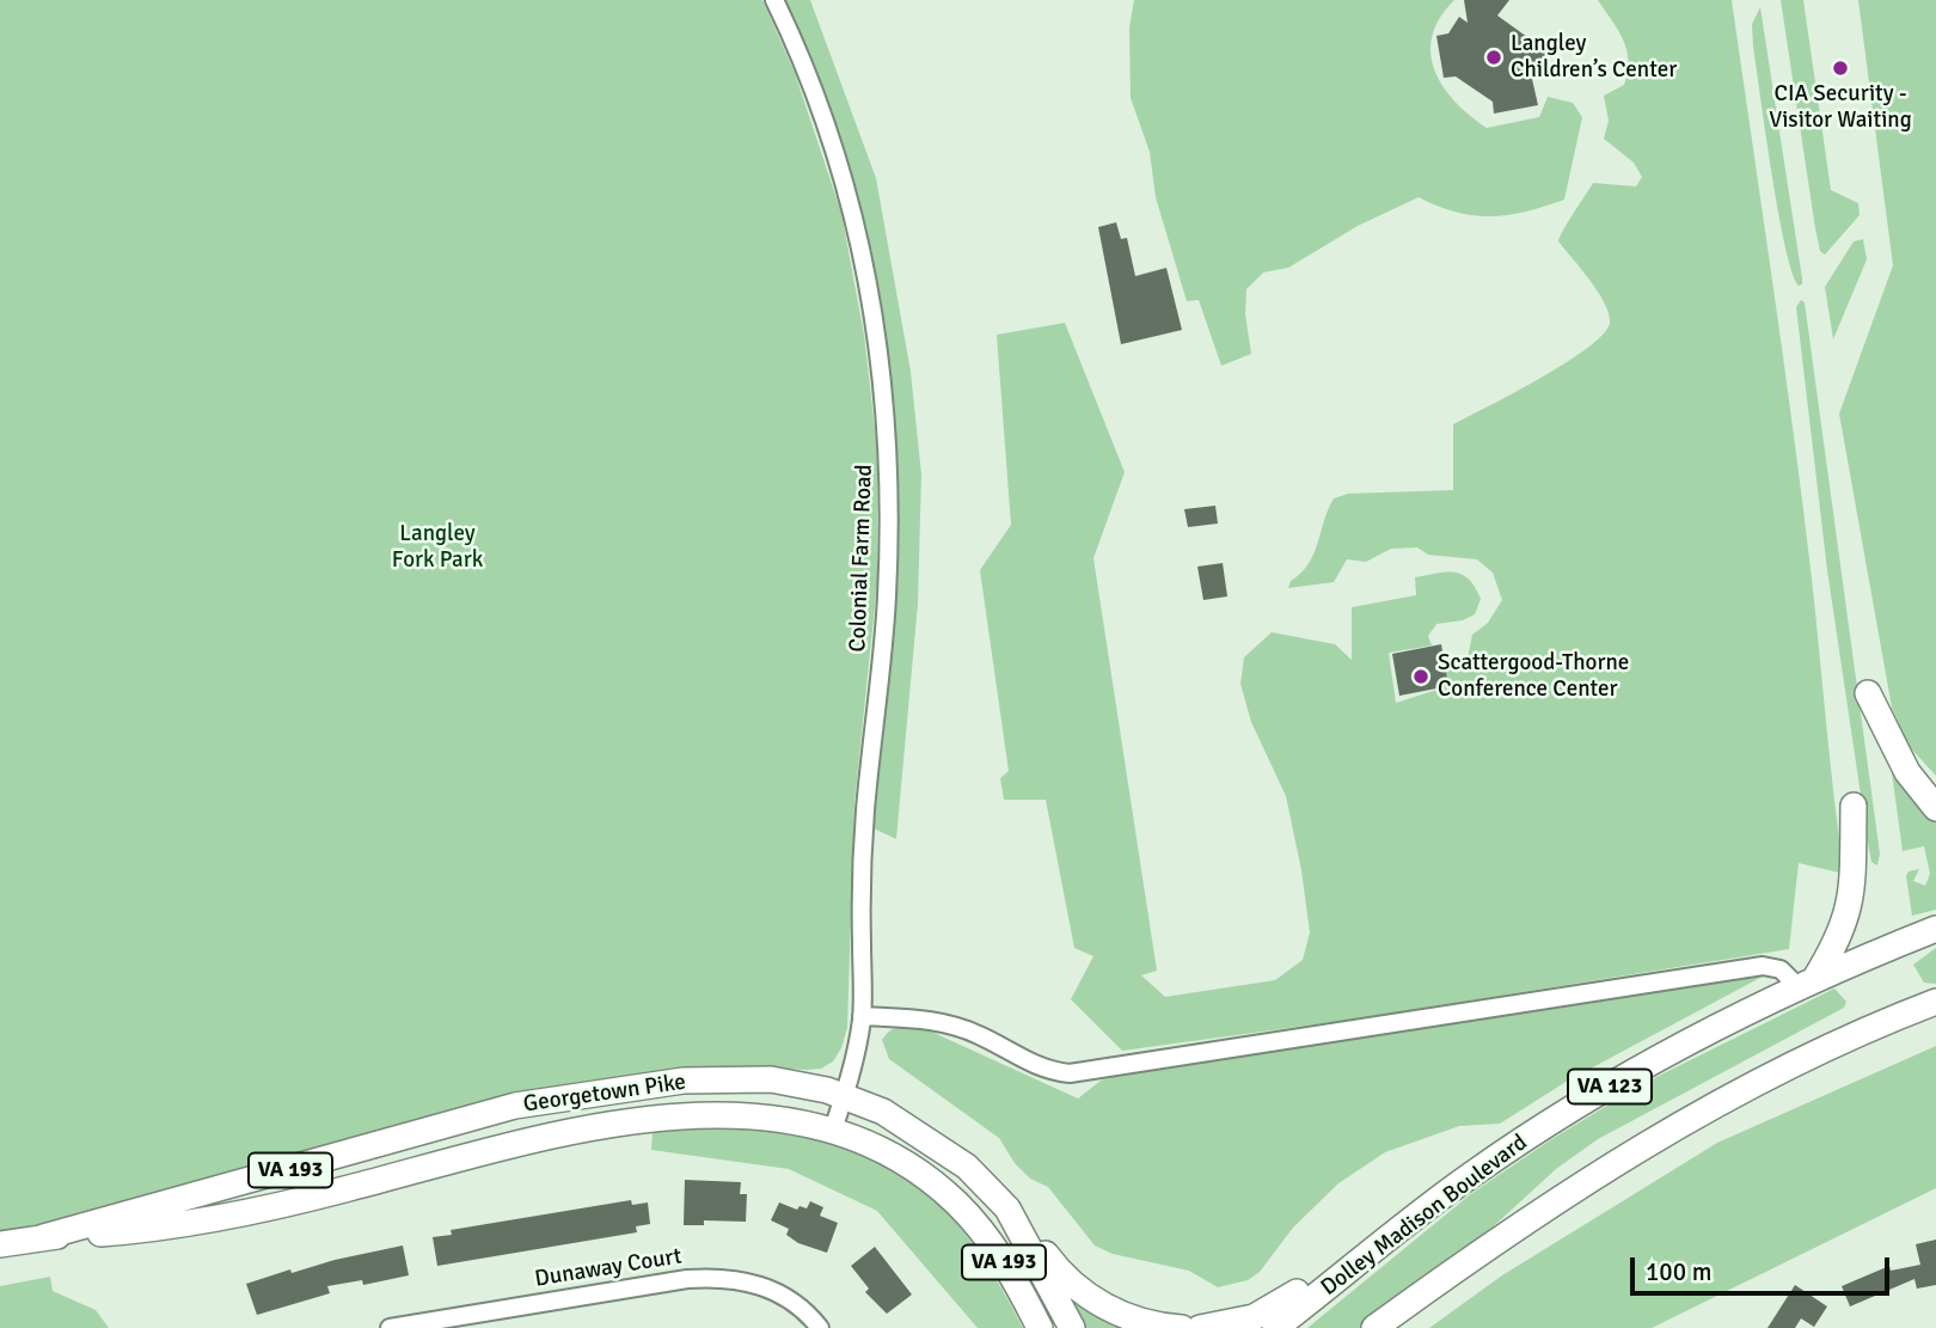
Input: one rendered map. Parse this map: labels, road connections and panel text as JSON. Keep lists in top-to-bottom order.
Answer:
{
  "streets": {
    "main road": [
      "VA 123",
      "Georgetown Pike",
      "VA 193",
      "Dolley Madison Boulevard"
    ],
    "street": ["Colonial Farm Road", "Dunaway Court"]
  },
  "crossings": [
    ["Colonial Farm Road", "Georgetown Pike"]
  ],
  "parks": ["Langley Fork Park"],
  "places": ["Langley Children’s Center", "CIA Security - Visitor Waiting", "Scattergood-Thorne Conference Center"],
  "scale_bar": "100 m"
}
